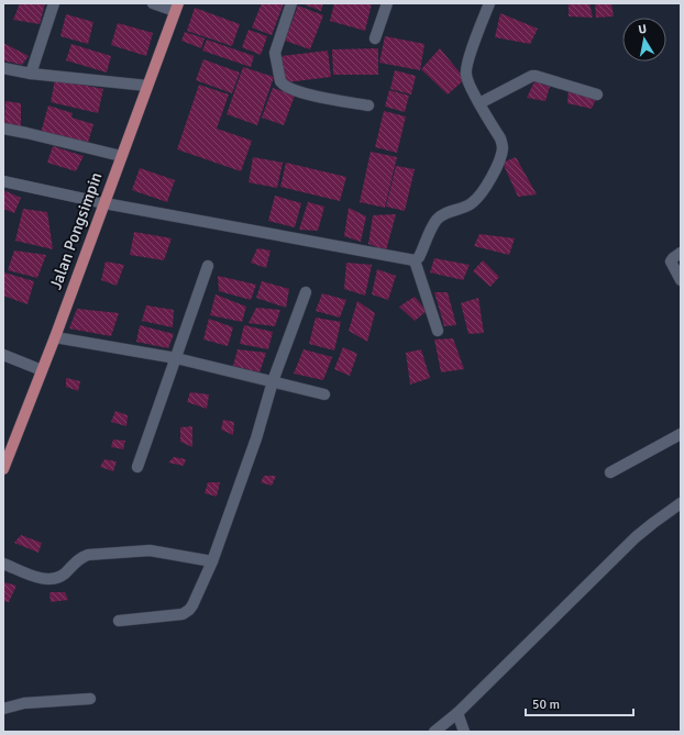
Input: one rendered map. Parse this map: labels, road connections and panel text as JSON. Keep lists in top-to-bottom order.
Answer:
{
  "streets": {
    "main road": ["Jalan Pongsimpin"]
  },
  "scale_bar": "50 m",
  "north": "top"
}
